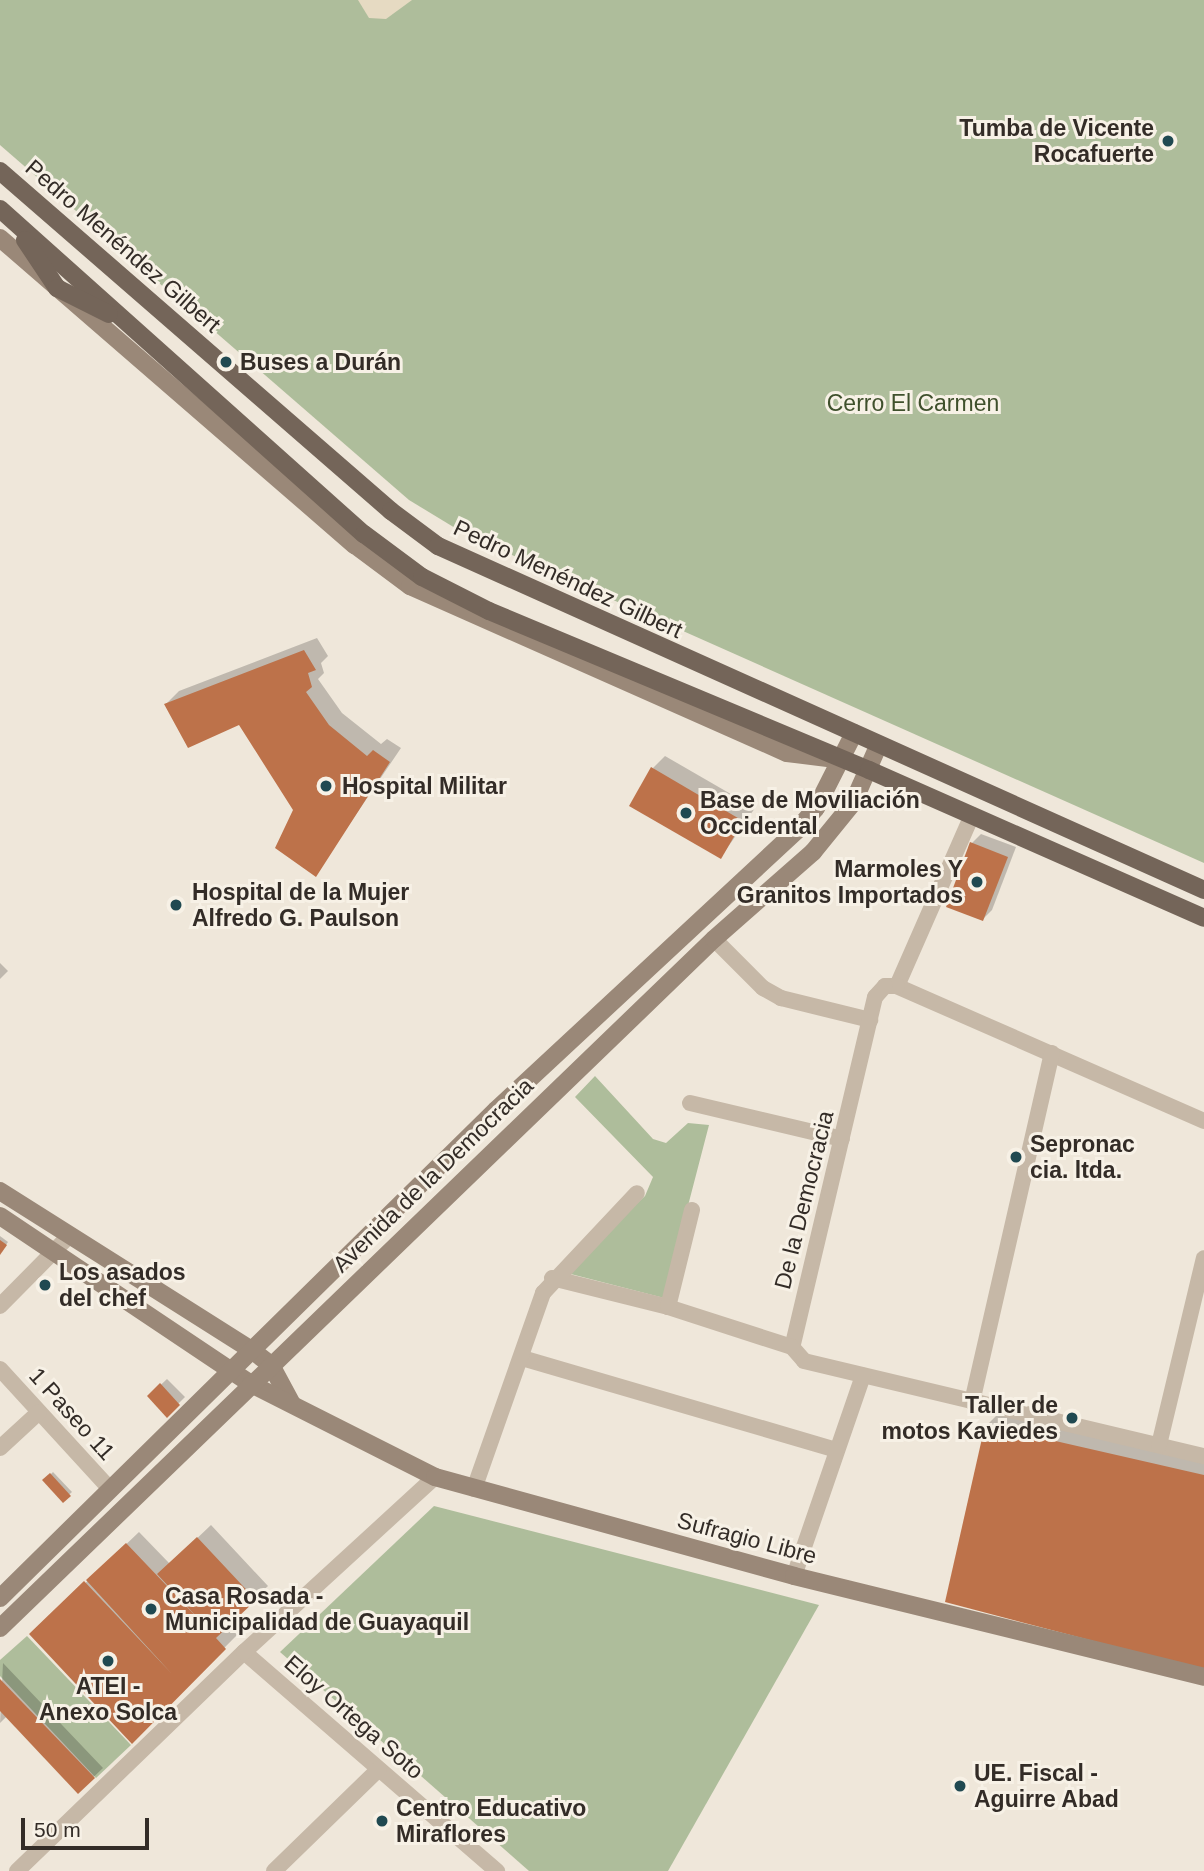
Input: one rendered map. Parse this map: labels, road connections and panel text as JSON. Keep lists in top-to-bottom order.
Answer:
{
  "streets": {
    "main road": ["Pedro Menéndez Gilbert"],
    "street": [
      "Avenida de la Democracia",
      "De la Democracia",
      "1 Paseo 11",
      "Sufragio Libre",
      "Eloy Ortega Soto"
    ]
  },
  "crossings": [
    ["Pedro Menéndez Gilbert", "Avenida de la Democracia"],
    ["Avenida de la Democracia", "Sufragio Libre"]
  ],
  "parks": ["Cerro El Carmen"],
  "places": [
    "Tumba de Vicente Rocafuerte",
    "Buses a Durán",
    "Hospital Militar",
    "Base de Moviliación Occidental",
    "Marmoles Y Granitos Importados",
    "Hospital de la Mujer Alfredo G. Paulson",
    "Sepronac cia. ltda.",
    "Los asados del chef",
    "Taller de motos Kaviedes",
    "Casa Rosada - Municipalidad de Guayaquil",
    "ATEI - Anexo Solca",
    "UE. Fiscal - Aguirre Abad",
    "Centro Educativo Miraflores"
  ],
  "scale_bar": "50 m"
}
